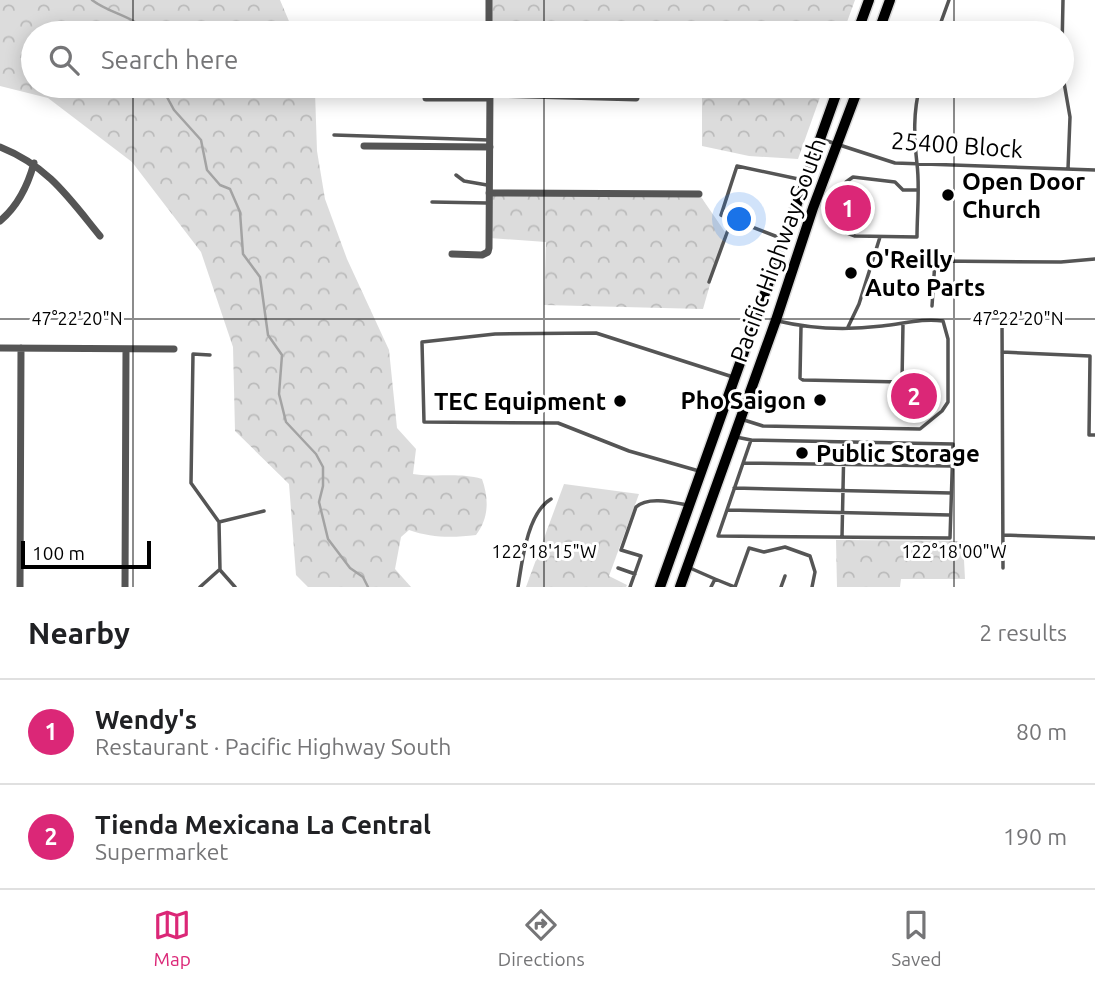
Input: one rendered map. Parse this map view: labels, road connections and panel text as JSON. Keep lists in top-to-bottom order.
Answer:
{
  "streets": {
    "main road": ["Pacific Highway South"],
    "lane": ["25400 Block"]
  },
  "crossings": [
    ["25400 Block", "Pacific Highway South"]
  ],
  "places": [
    "Open Door Church",
    "O'Reilly Auto Parts",
    "Pho Saigon",
    "TEC Equipment",
    "Public Storage"
  ],
  "scale_bar": "100 m",
  "page": {
    "search": "Search here",
    "pins": ["1", "2"],
    "scale": "100 m",
    "heading": ["Nearby", "2 results"],
    "list": [
      {
        "mark": "1",
        "name": "Wendy's",
        "note": "Restaurant · Pacific Highway South",
        "value": "80 m"
      },
      {
        "mark": "2",
        "name": "Tienda Mexicana La Central",
        "note": "Supermarket",
        "value": "190 m"
      }
    ],
    "nav": ["Map", "Directions", "Saved"]
  },
  "coordinates": ["47°22'20\"N", "122°18'15\"W", "122°18'00\"W"]
}
